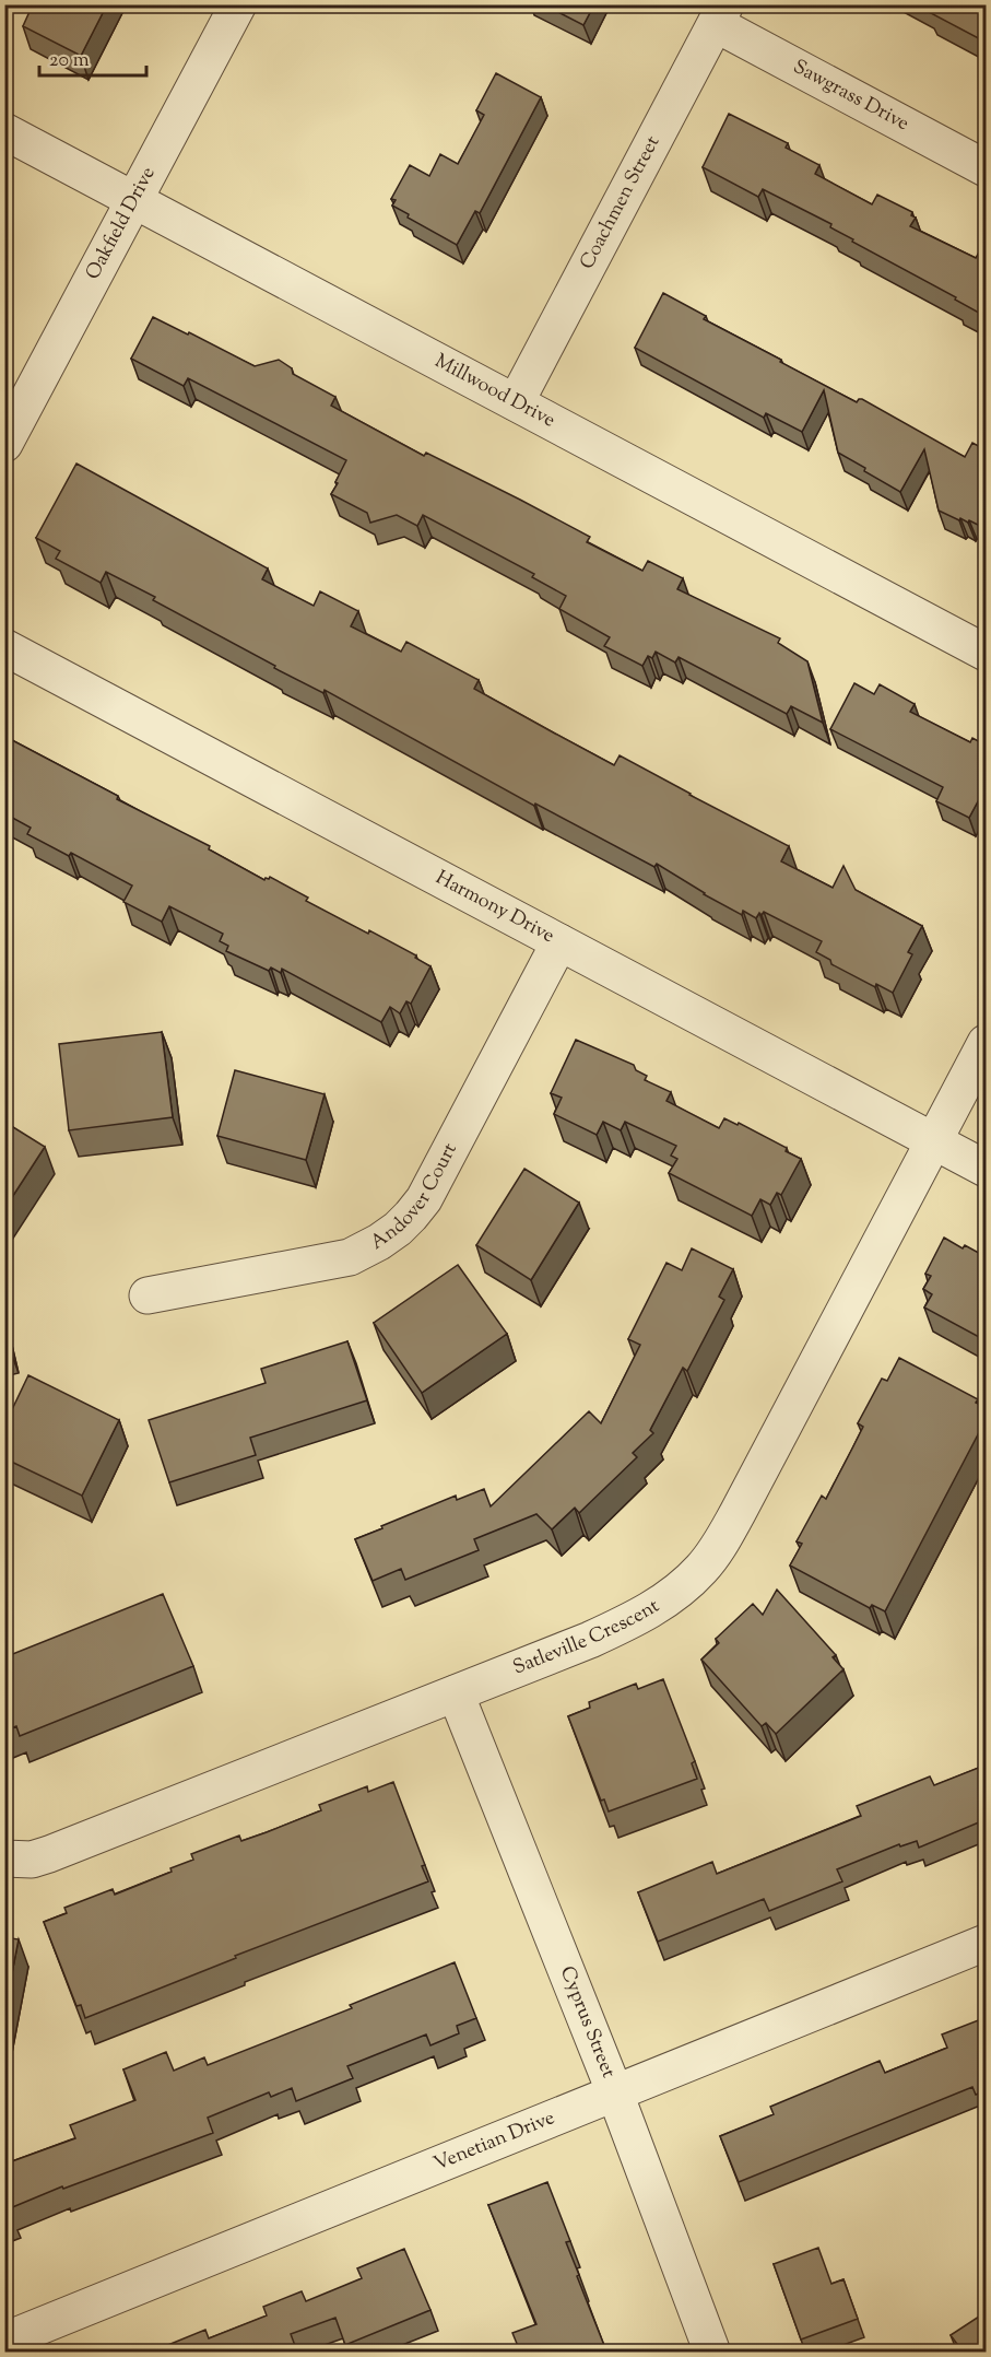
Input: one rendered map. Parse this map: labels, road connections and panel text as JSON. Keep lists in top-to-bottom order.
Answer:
{
  "streets": {
    "street": [
      "Sawgrass Drive",
      "Coachmen Street",
      "Oakfield Drive",
      "Millwood Drive",
      "Harmony Drive",
      "Andover Court",
      "Satleville Crescent",
      "Cyprus Street",
      "Venetian Drive"
    ]
  },
  "crossings": [
    ["Sawgrass Drive", "Coachmen Street"],
    ["Coachmen Street", "Millwood Drive"],
    ["Oakfield Drive", "Millwood Drive"],
    ["Harmony Drive", "Andover Court"],
    ["Harmony Drive", "Satleville Crescent"],
    ["Satleville Crescent", "Cyprus Street"],
    ["Cyprus Street", "Venetian Drive"]
  ],
  "scale_bar": "20 m"
}
